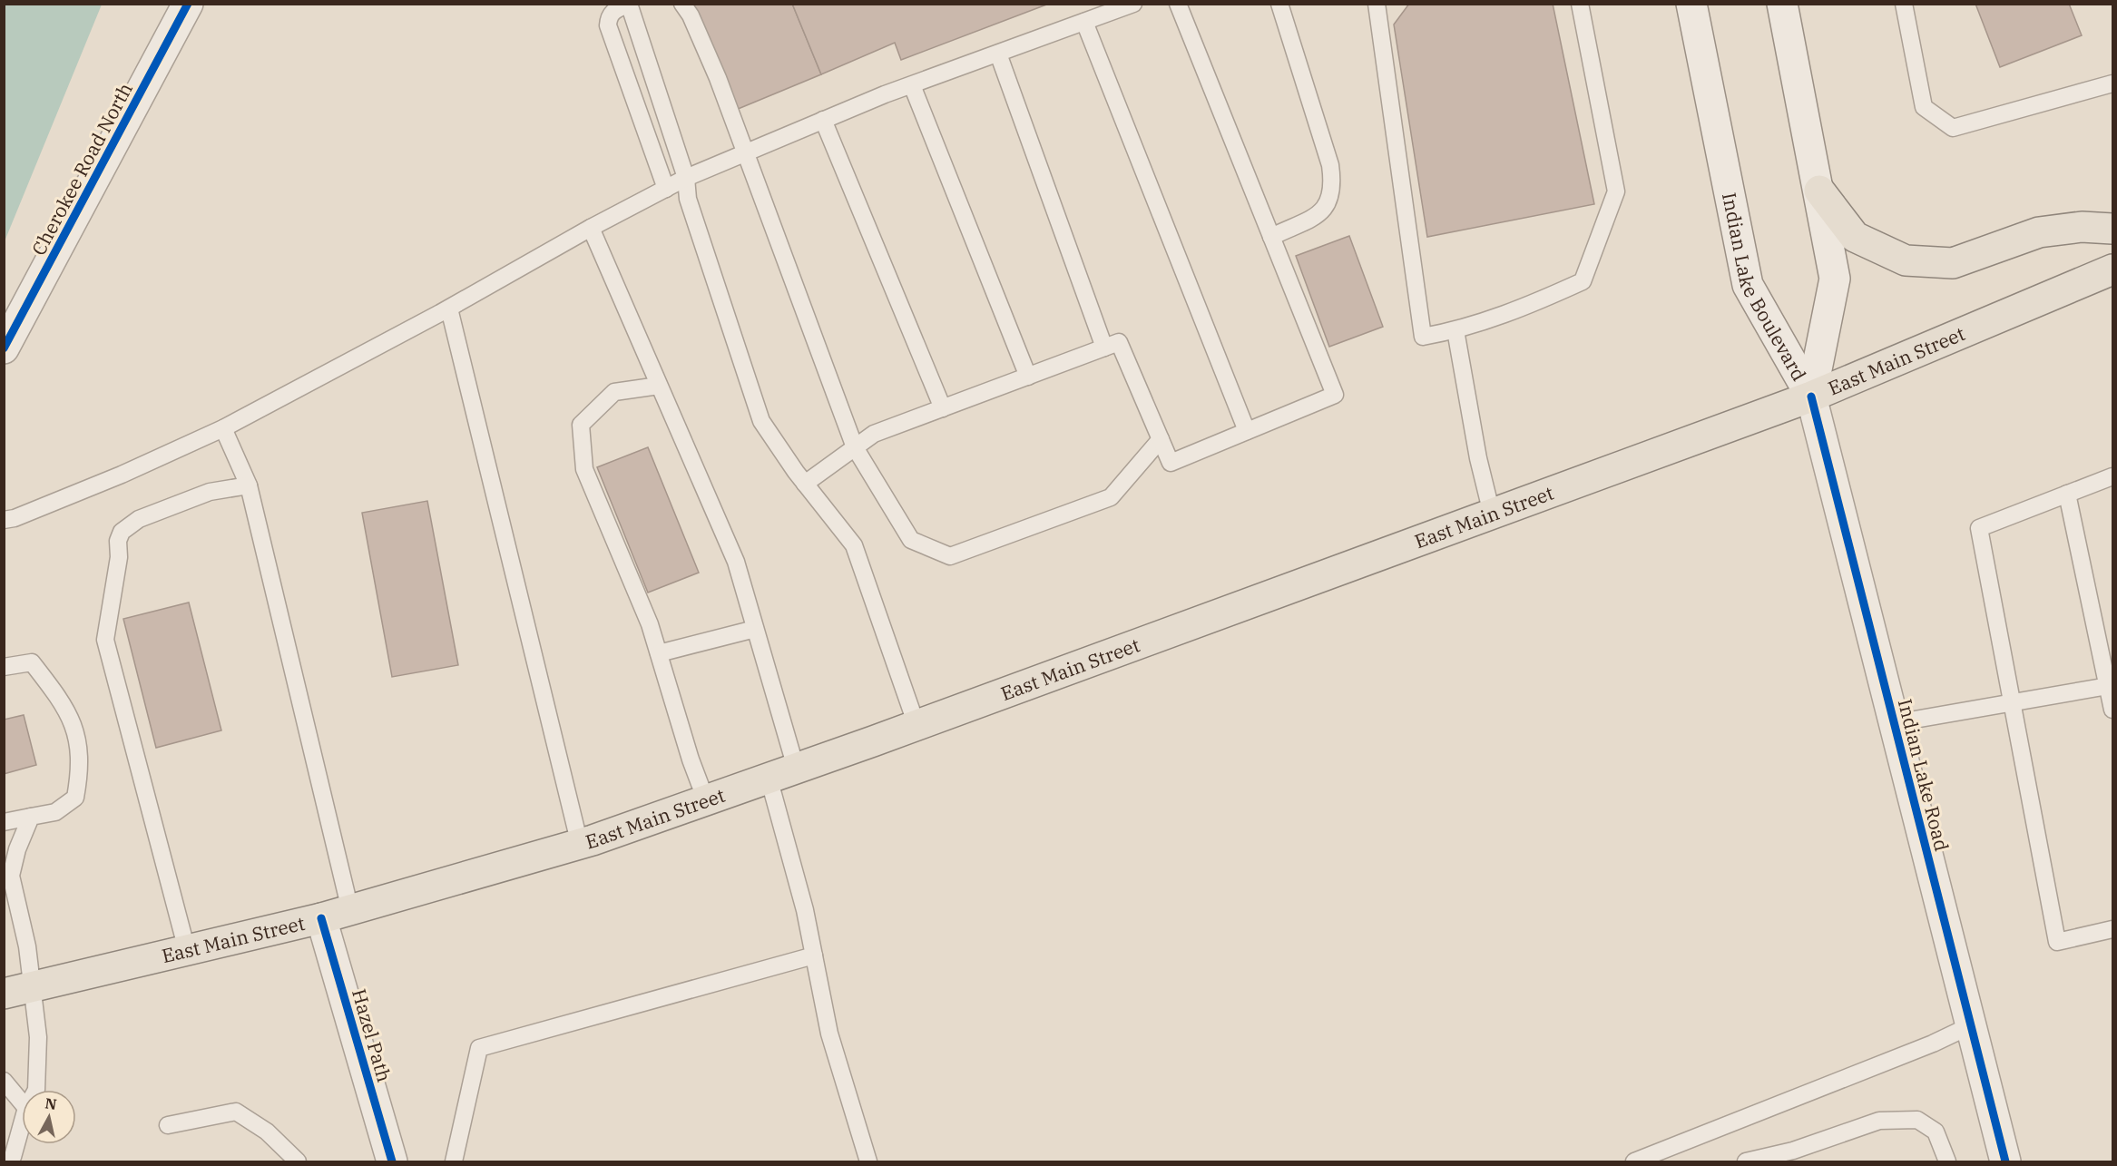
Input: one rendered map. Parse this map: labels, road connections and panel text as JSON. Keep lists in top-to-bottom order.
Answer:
{
  "streets": {
    "main road": ["East Main Street"],
    "street": [
      "Cherokee Road North",
      "Indian Lake Boulevard",
      "Indian Lake Road",
      "Hazel Path"
    ]
  },
  "crossings": [
    ["Indian Lake Boulevard", "East Main Street"],
    ["Indian Lake Boulevard", "Indian Lake Road"],
    ["East Main Street", "Indian Lake Road"],
    ["East Main Street", "Hazel Path"]
  ],
  "north": "top"
}
